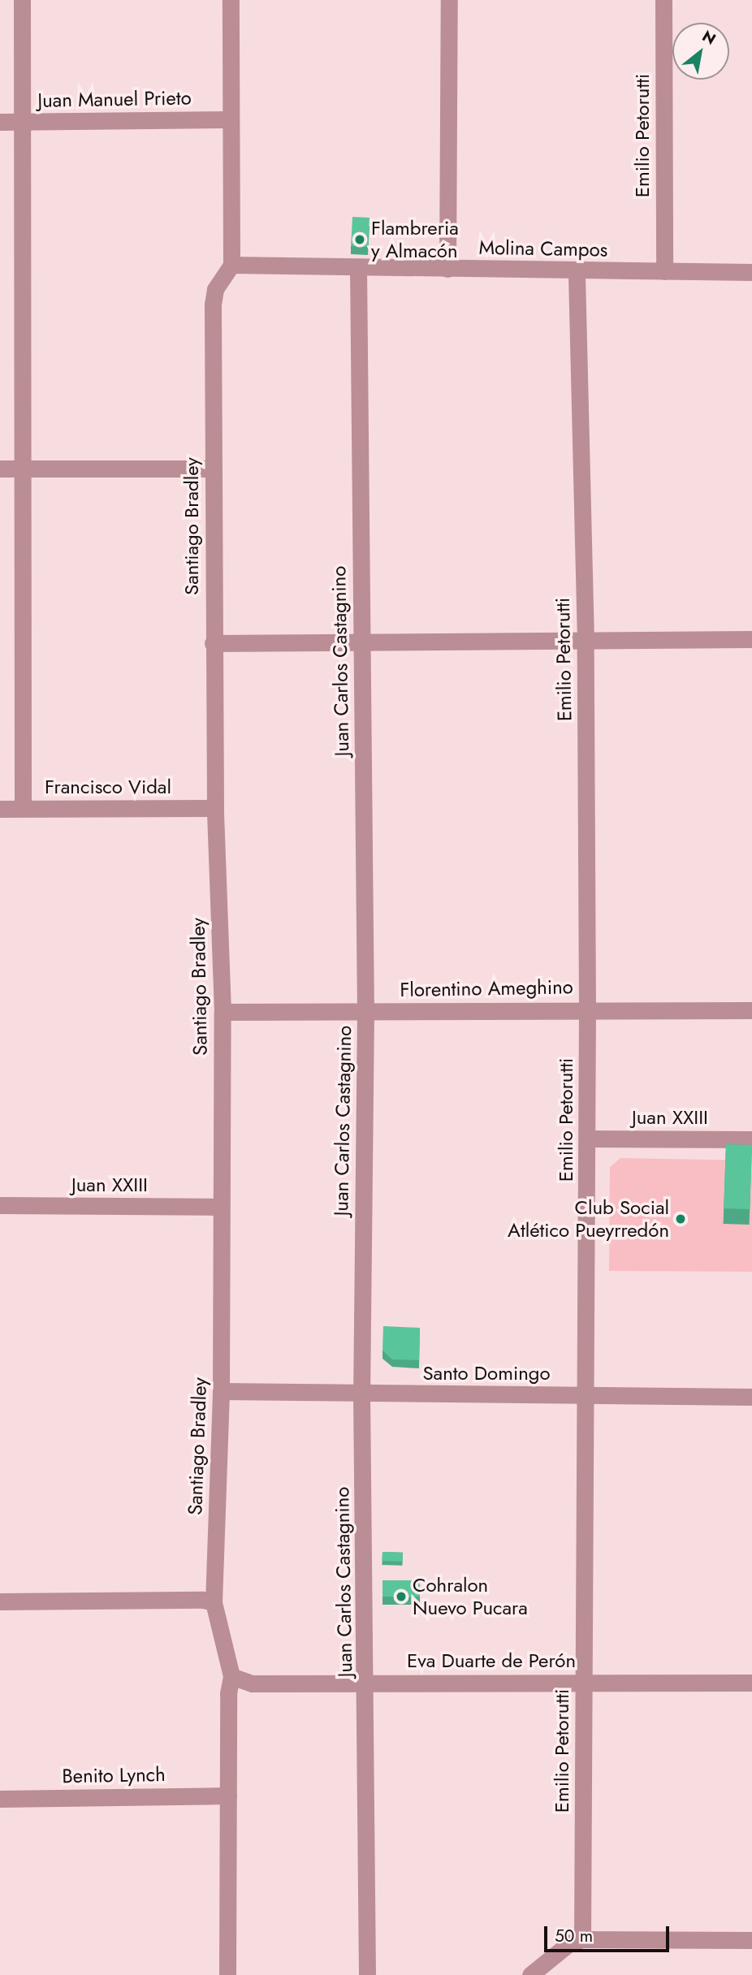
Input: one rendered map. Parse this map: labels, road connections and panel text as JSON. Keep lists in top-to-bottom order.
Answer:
{
  "streets": {
    "street": [
      "Juan Manuel Prieto",
      "Emilio Petorutti",
      "Molina Campos",
      "Santiago Bradley",
      "Juan Carlos Castagnino",
      "Francisco Vidal",
      "Florentino Ameghino",
      "Juan XXIII",
      "Santo Domingo",
      "Eva Duarte de Perón",
      "Benito Lynch"
    ]
  },
  "crossings": [
    ["Emilio Petorutti", "Molina Campos"],
    ["Emilio Petorutti", "Florentino Ameghino"],
    ["Emilio Petorutti", "Juan XXIII"],
    ["Emilio Petorutti", "Santo Domingo"],
    ["Emilio Petorutti", "Eva Duarte de Perón"],
    ["Molina Campos", "Santiago Bradley"],
    ["Molina Campos", "Juan Carlos Castagnino"],
    ["Santiago Bradley", "Francisco Vidal"],
    ["Santiago Bradley", "Florentino Ameghino"],
    ["Santiago Bradley", "Juan XXIII"],
    ["Santiago Bradley", "Santo Domingo"],
    ["Santiago Bradley", "Eva Duarte de Perón"],
    ["Santiago Bradley", "Benito Lynch"],
    ["Juan Carlos Castagnino", "Florentino Ameghino"],
    ["Juan Carlos Castagnino", "Santo Domingo"],
    ["Juan Carlos Castagnino", "Eva Duarte de Perón"]
  ],
  "places": ["Flambreria y Almacón", "Club Social Atlético Pueyrredón", "Cohralon Nuevo Pucara"],
  "scale_bar": "50 m",
  "north": "top right"
}
